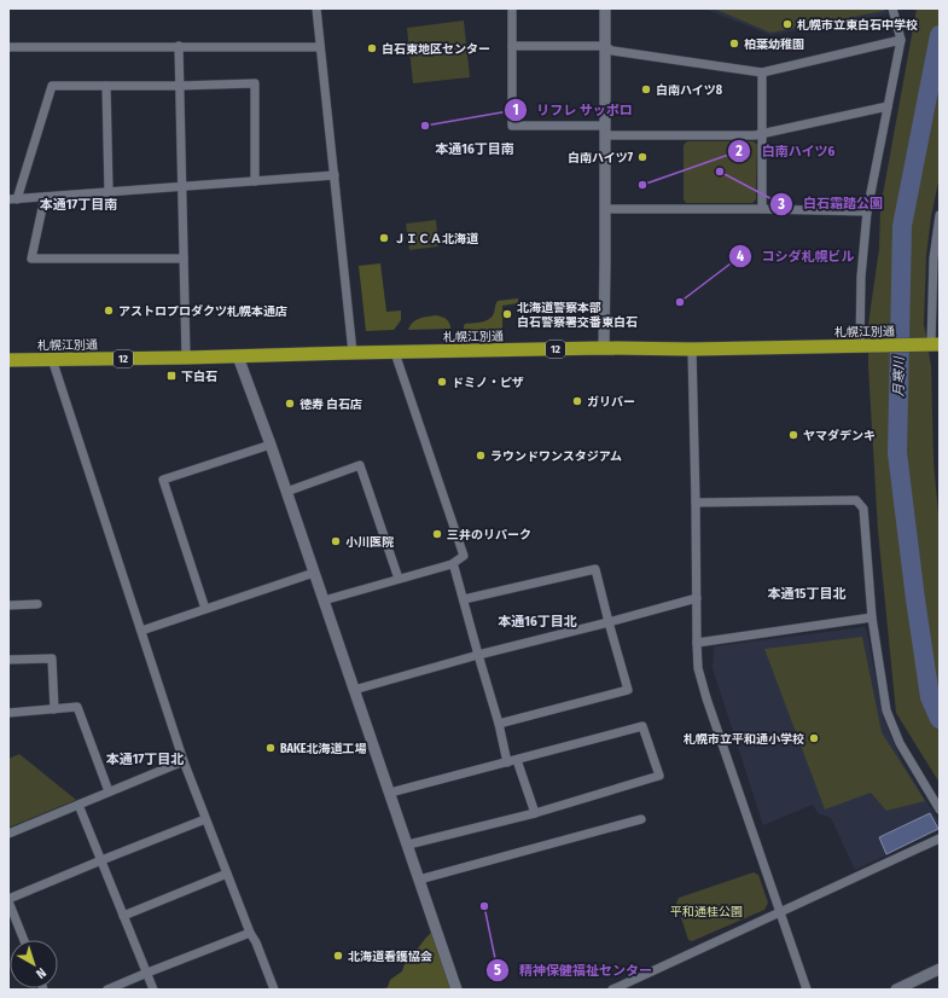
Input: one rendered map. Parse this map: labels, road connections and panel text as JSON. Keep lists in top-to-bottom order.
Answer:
{
  "streets": {
    "highway": ["札幌江別通", "12"]
  },
  "districts": [
    "本通16丁目南",
    "本通17丁目南",
    "本通15丁目北",
    "本通16丁目北",
    "本通17丁目北"
  ],
  "water": ["月寒川"],
  "parks": ["平和通桂公園"],
  "places": {
    "other": [
      "札幌市立東白石中学校",
      "柏葉幼稚園",
      "白石東地区センター",
      "白南ハイツ8",
      "リフレ サッポロ",
      "白南ハイツ7",
      "白石霜踏公園",
      "白南ハイツ6",
      "ＪＩＣＡ北海道",
      "コシダ札幌ビル",
      "アストロプロダクツ札幌本通店",
      "北海道警察本部 白石警察署交番東白石",
      "ドミノ・ピザ",
      "ガリバー",
      "徳寿 白石店",
      "ヤマダデンキ",
      "ラウンドワンスタジアム",
      "三井のリパーク",
      "小川医院",
      "札幌市立平和通小学校",
      "BAKE北海道工場",
      "精神保健福祉センター",
      "北海道看護協会"
    ],
    "transit": ["下白石"]
  },
  "north": "bottom right"
}
